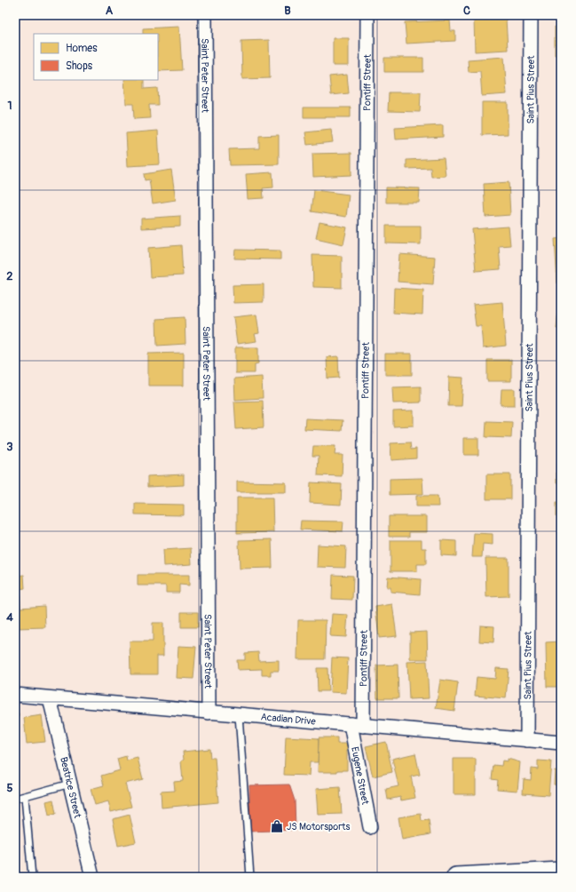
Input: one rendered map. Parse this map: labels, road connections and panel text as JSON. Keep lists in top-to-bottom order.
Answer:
{
  "streets": {
    "street": [
      "Saint Peter Street",
      "Pontiff Street",
      "Saint Pius Street",
      "Acadian Drive",
      "Eugene Street",
      "Beatrice Street"
    ]
  },
  "crossings": [
    ["Saint Peter Street", "Acadian Drive"],
    ["Pontiff Street", "Acadian Drive"],
    ["Pontiff Street", "Eugene Street"],
    ["Saint Pius Street", "Acadian Drive"],
    ["Acadian Drive", "Eugene Street"],
    ["Acadian Drive", "Beatrice Street"]
  ],
  "places": {
    "shop": ["JS Motorsports"]
  },
  "legend": ["Homes", "Shops"],
  "grid": {
    "columns": ["A", "B", "C"],
    "rows": [
      "1",
      "2",
      "3",
      "4",
      "5"
    ]
  }
}
